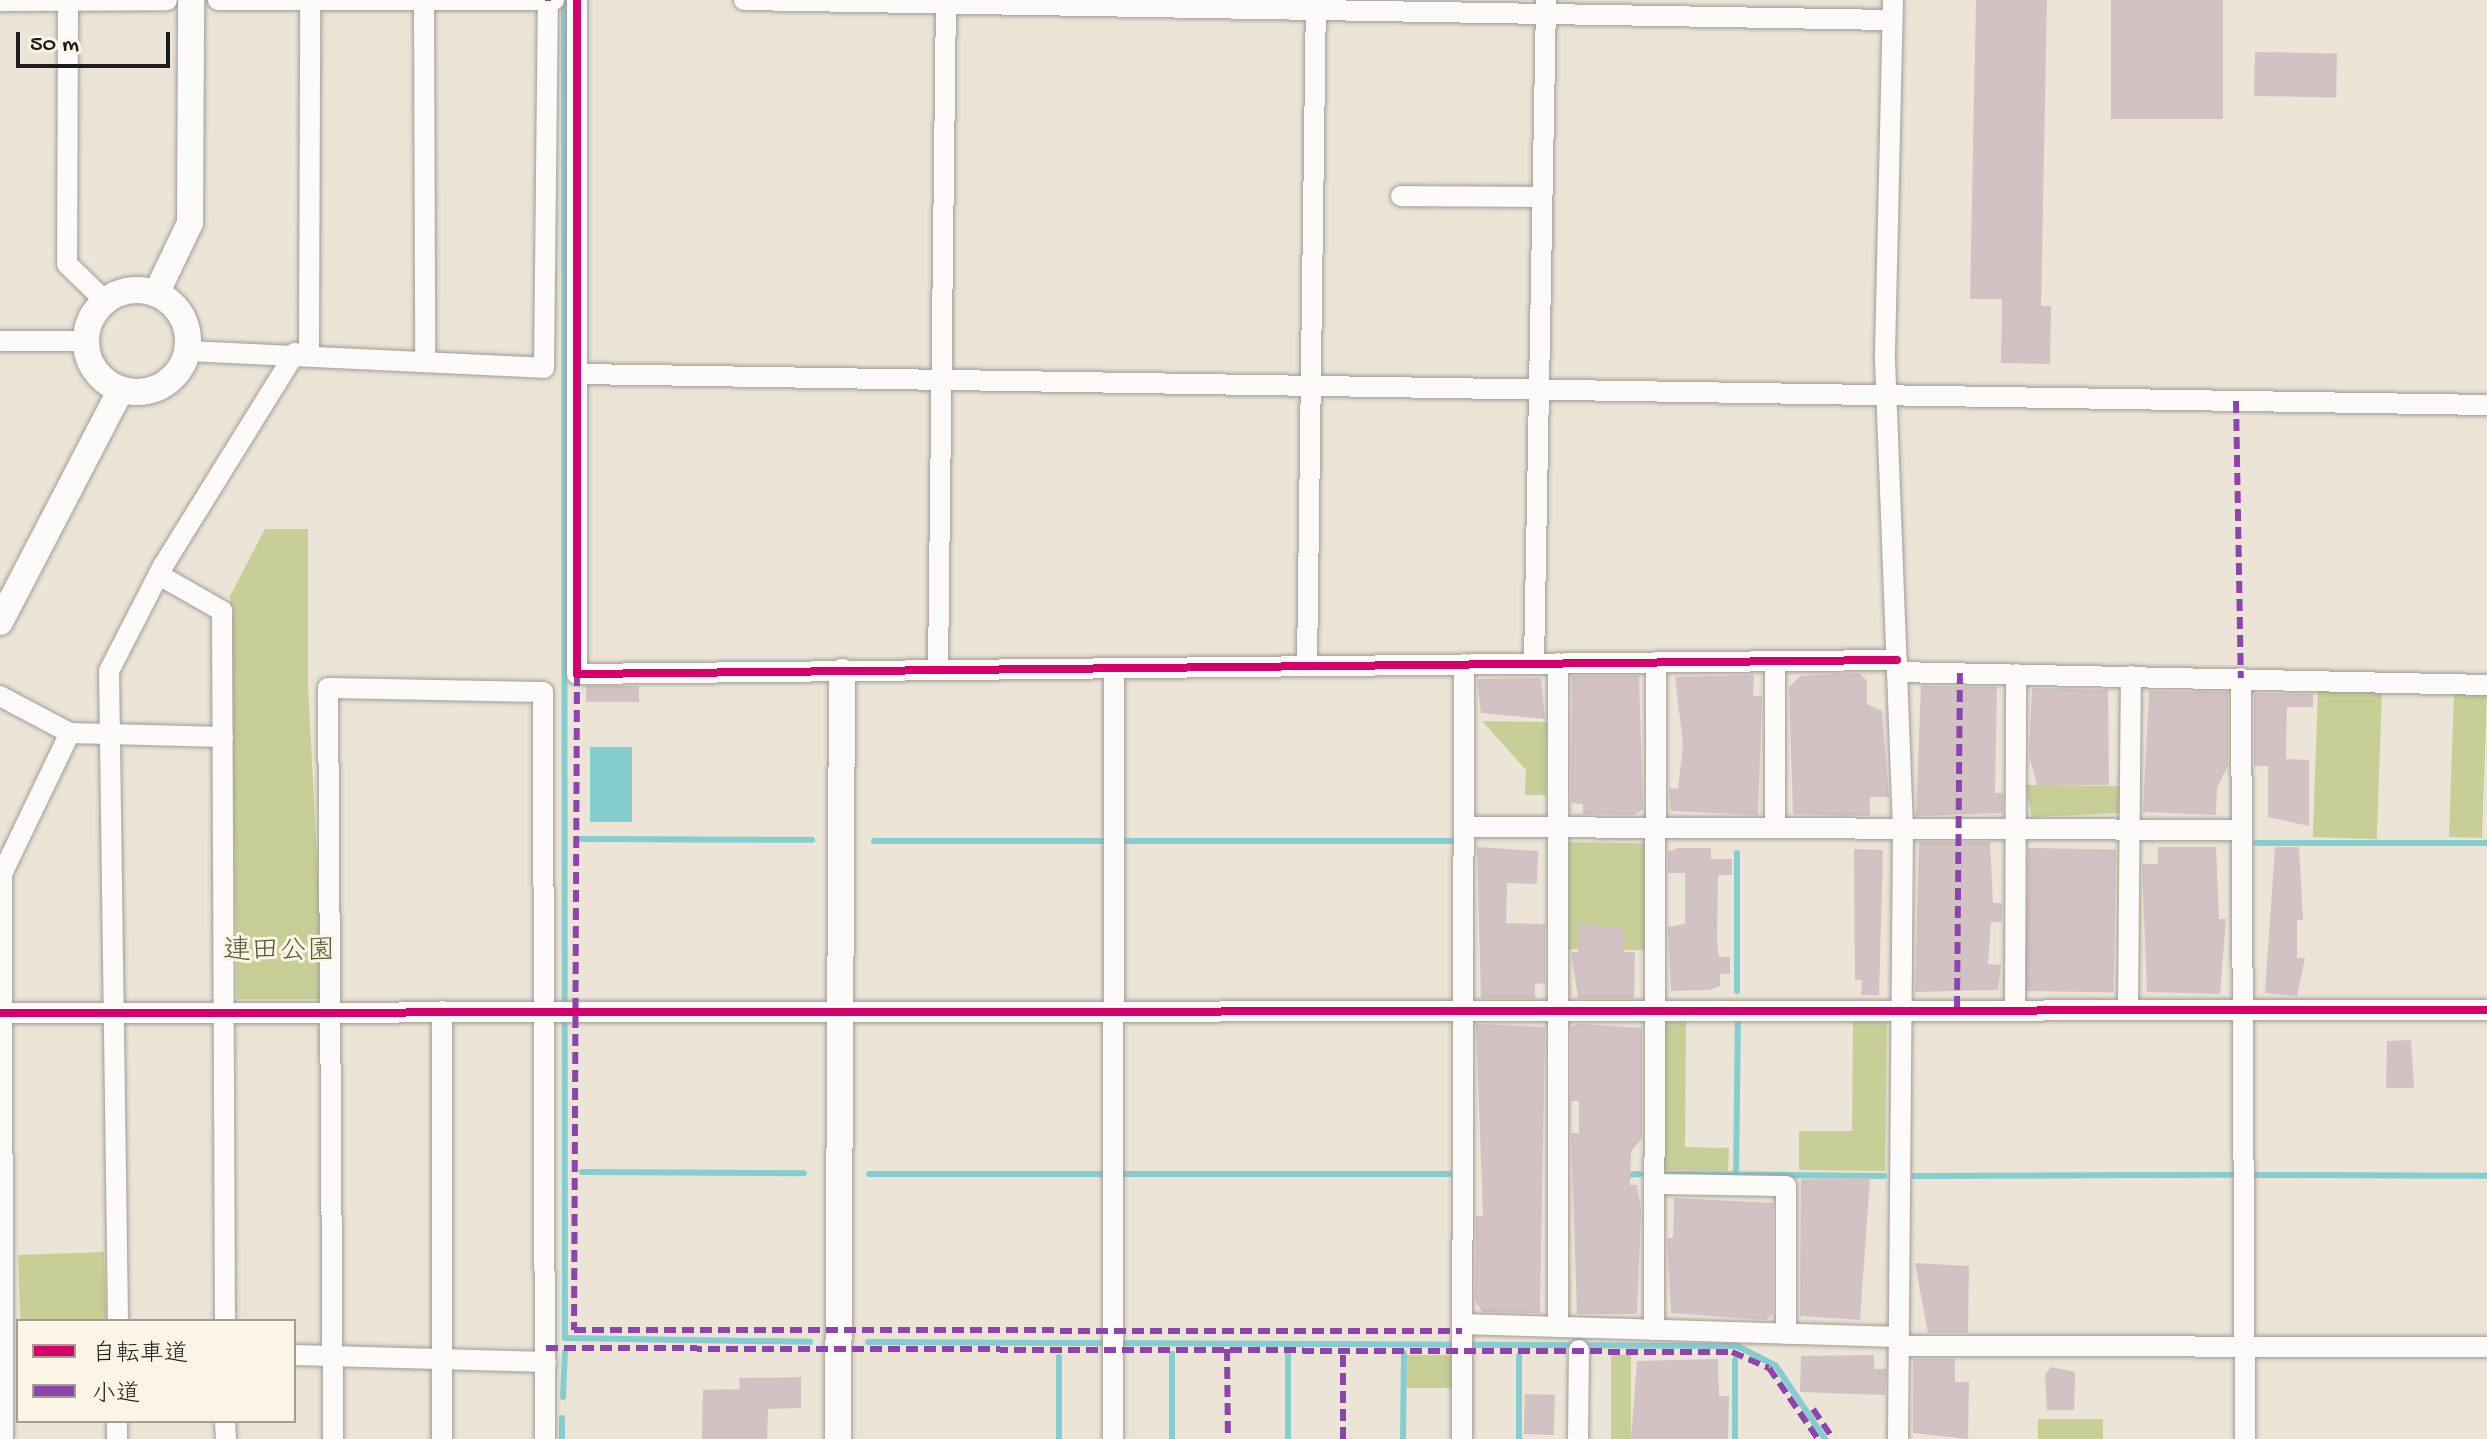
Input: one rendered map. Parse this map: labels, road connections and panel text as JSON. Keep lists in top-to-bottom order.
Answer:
{
  "parks": ["連田公園"],
  "legend": ["自転車道", "小道"],
  "scale_bar": "50 m"
}
